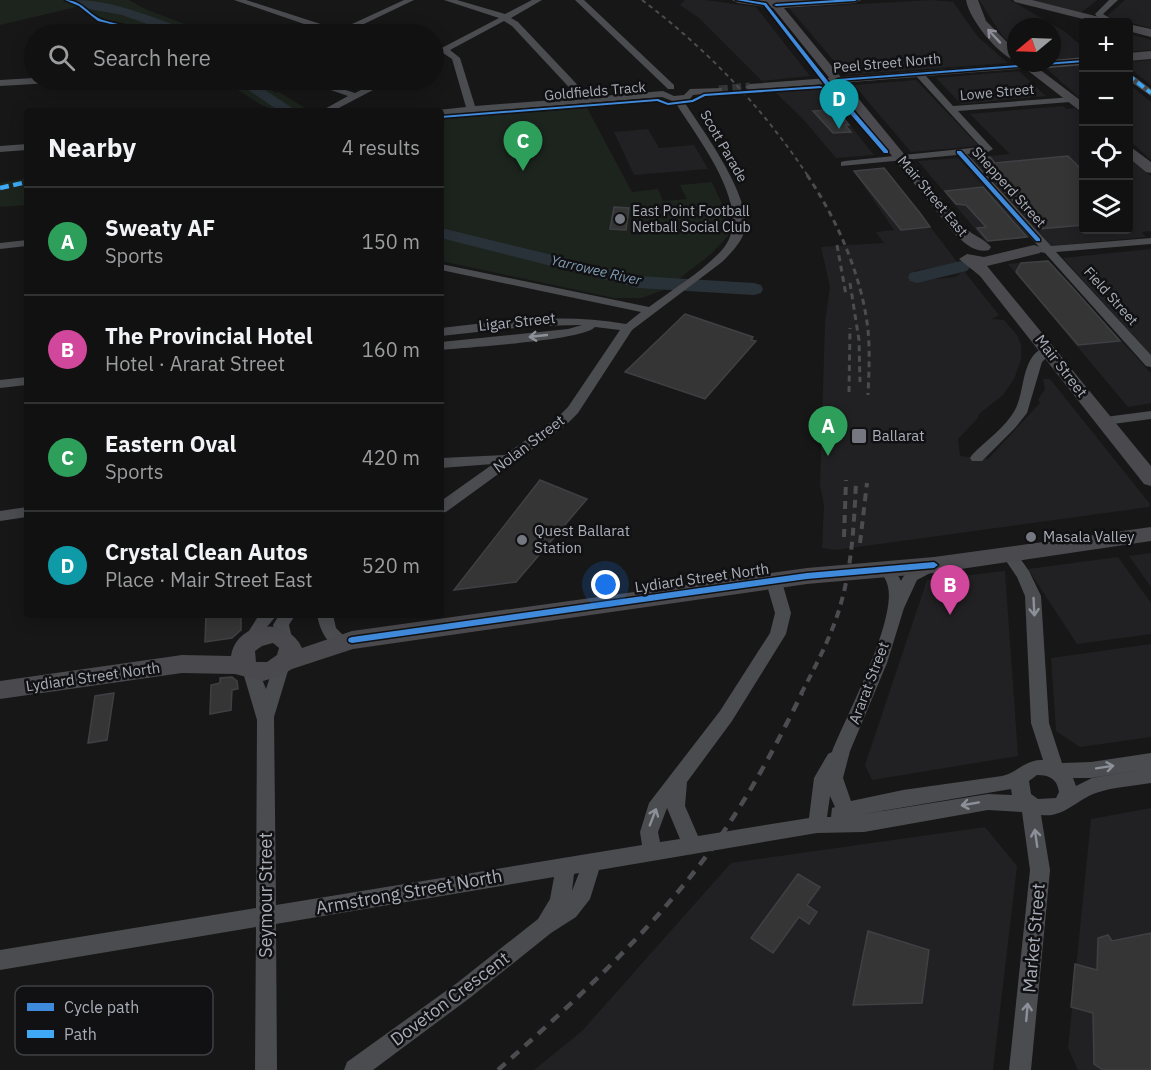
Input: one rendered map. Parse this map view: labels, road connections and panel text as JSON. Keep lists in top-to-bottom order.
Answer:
{
  "streets": {
    "street": [
      "Peel Street North",
      "Lowe Street",
      "Scott Parade",
      "Shepperd Street",
      "Mair Street East",
      "Field Street",
      "Ligar Street",
      "Mair Street",
      "Nolan Street",
      "Lydiard Street North",
      "Ararat Street",
      "Armstrong Street North",
      "Seymour Street",
      "Market Street",
      "Doveton Crescent"
    ],
    "cycle path": ["Goldfields Track"]
  },
  "crossings": [
    ["Peel Street North", "Shepperd Street"],
    ["Peel Street North", "Mair Street East"],
    ["Lowe Street", "Shepperd Street"],
    ["Scott Parade", "Nolan Street"],
    ["Shepperd Street", "Field Street"],
    ["Mair Street East", "Mair Street"],
    ["Ligar Street", "Nolan Street"],
    ["Lydiard Street North", "Ararat Street"],
    ["Lydiard Street North", "Seymour Street"],
    ["Ararat Street", "Armstrong Street North"],
    ["Armstrong Street North", "Seymour Street"],
    ["Armstrong Street North", "Market Street"],
    ["Armstrong Street North", "Doveton Crescent"]
  ],
  "one_way": ["Market Street"],
  "water": ["Yarrowee River"],
  "places": {
    "other": ["East Point Football Netball Social Club", "Masala Valley", "Quest Ballarat Station"],
    "transit": ["Ballarat"]
  },
  "legend": ["Cycle path", "Path"],
  "north": "left",
  "page": {
    "map_buttons": ["+", "−"],
    "search": "Search here",
    "pins": [
      "D",
      "C",
      "A",
      "B"
    ],
    "heading": ["Nearby", "4 results"],
    "list": [
      {
        "mark": "A",
        "name": "Sweaty AF",
        "note": "Sports",
        "value": "150 m"
      },
      {
        "mark": "B",
        "name": "The Provincial Hotel",
        "note": "Hotel · Ararat Street",
        "value": "160 m"
      },
      {
        "mark": "C",
        "name": "Eastern Oval",
        "note": "Sports",
        "value": "420 m"
      },
      {
        "mark": "D",
        "name": "Crystal Clean Autos",
        "note": "Place · Mair Street East",
        "value": "520 m"
      }
    ]
  }
}
